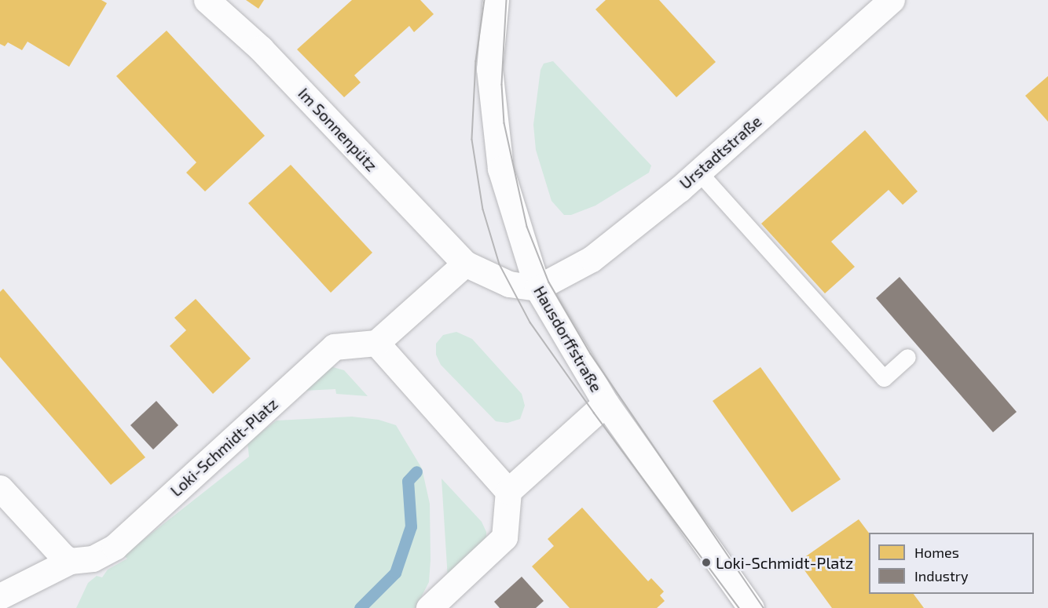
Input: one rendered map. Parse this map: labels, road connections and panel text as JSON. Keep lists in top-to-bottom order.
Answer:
{
  "streets": {
    "street": [
      "Im Sonnenpütz",
      "Urstadtstraße",
      "Hausdorffstraße",
      "Loki-Schmidt-Platz"
    ]
  },
  "crossings": [
    ["Urstadtstraße", "Hausdorffstraße"]
  ],
  "places": ["Loki-Schmidt-Platz"],
  "legend": ["Homes", "Industry"]
}
